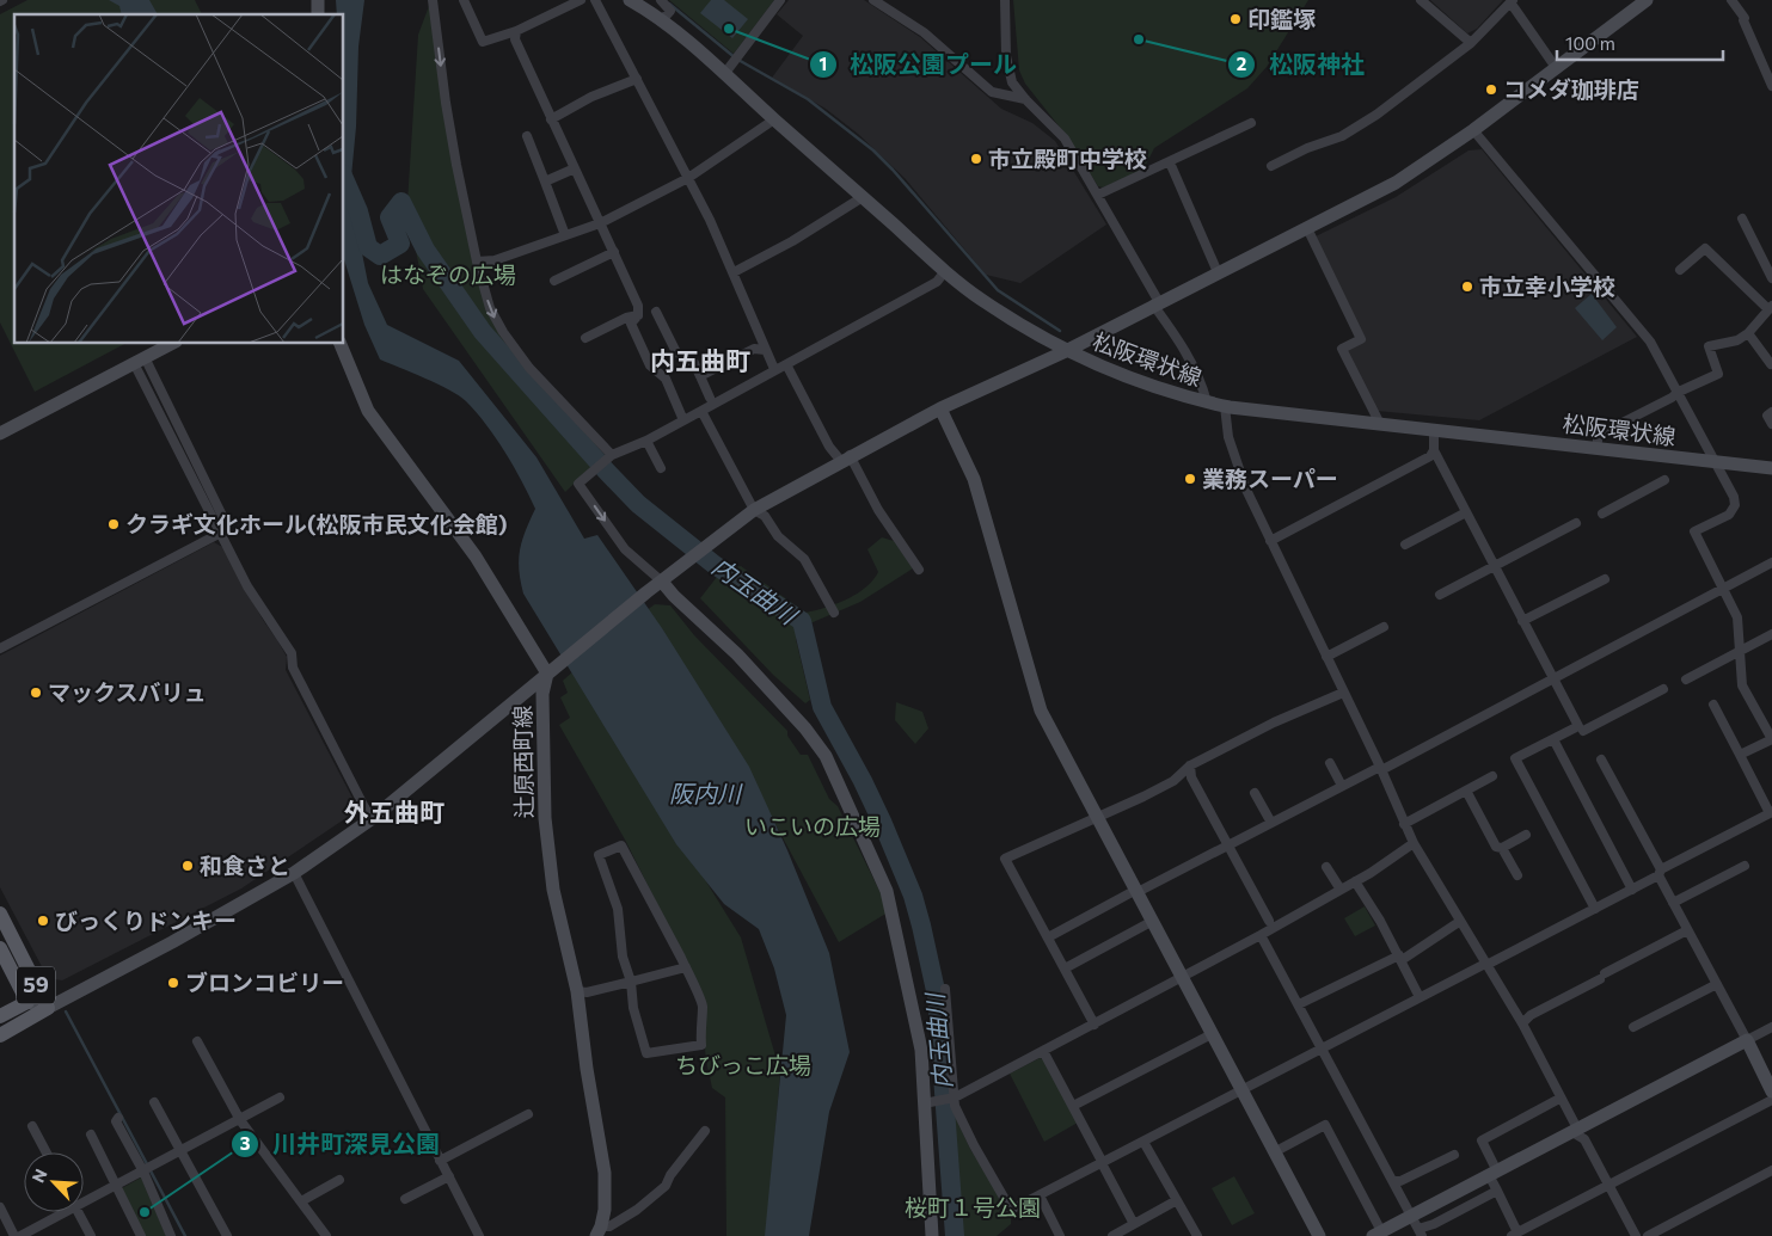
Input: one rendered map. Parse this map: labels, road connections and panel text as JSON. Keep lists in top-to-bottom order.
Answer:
{
  "streets": {
    "main road": ["59"],
    "street": ["松阪環状線", "辻原西町線"]
  },
  "districts": ["内五曲町", "外五曲町"],
  "water": ["内玉曲川", "阪内川"],
  "parks": [
    "はなぞの広場",
    "いこいの広場",
    "ちびっこ広場",
    "桜町１号公園"
  ],
  "places": [
    "印鑑塚",
    "松阪公園プール",
    "松阪神社",
    "コメダ珈琲店",
    "市立殿町中学校",
    "市立幸小学校",
    "業務スーパー",
    "クラギ文化ホール(松阪市民文化会館)",
    "マックスバリュ",
    "和食さと",
    "びっくりドンキー",
    "ブロンコビリー",
    "川井町深見公園"
  ],
  "scale_bar": "100 m",
  "north": "top left"
}
